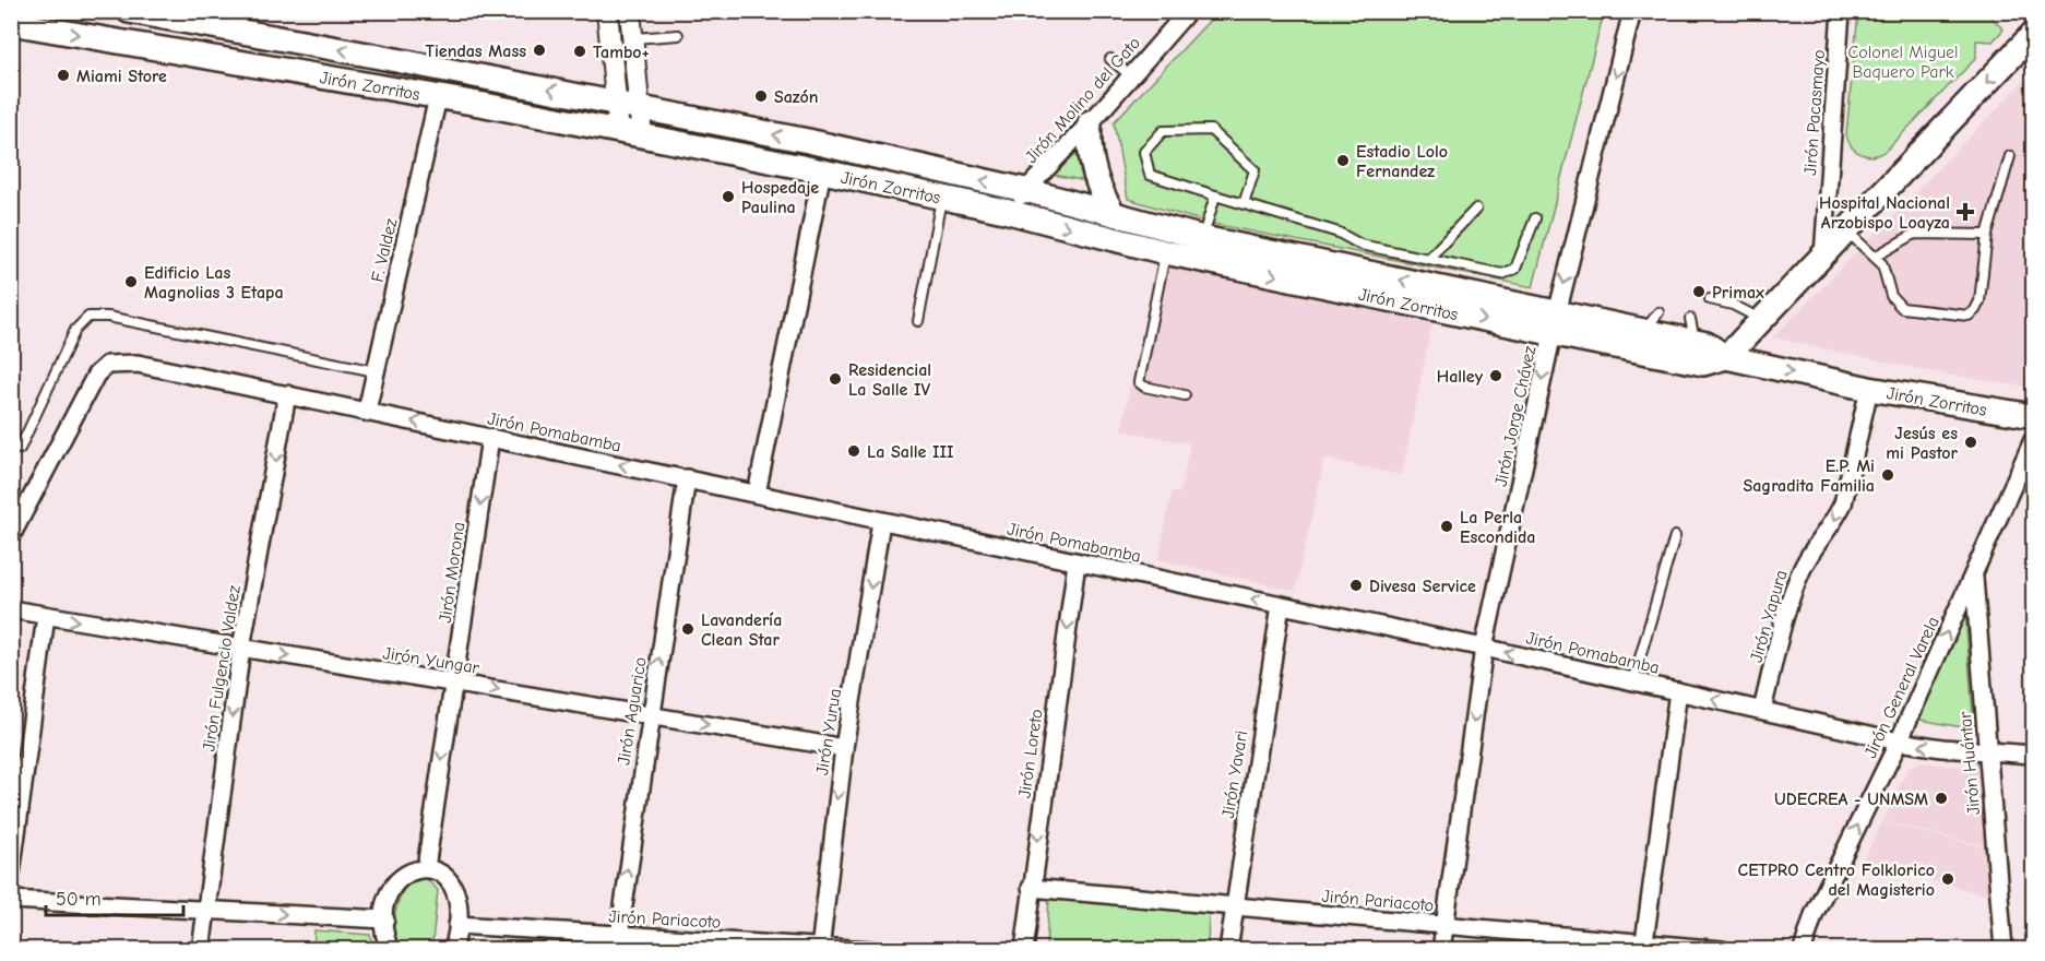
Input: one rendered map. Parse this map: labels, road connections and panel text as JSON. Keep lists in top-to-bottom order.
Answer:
{
  "streets": {
    "main road": ["Jirón Zorritos"],
    "street": [
      "Jirón Molino del Gato",
      "Jirón Pacasmayo",
      "F. Valdez",
      "Jirón Jorge Chávez",
      "Jirón Pomabamba",
      "Jirón Morona",
      "Jirón Yapura",
      "Jirón Yungar",
      "Jirón Fulgencio Valdez",
      "Jirón General Varela",
      "Jirón Aguarico",
      "Jirón Yurua",
      "Jirón Loreto",
      "Jirón Huántar",
      "Jirón Yavari",
      "Jirón Pariacoto"
    ]
  },
  "crossings": [
    ["Jirón Zorritos", "Jirón Molino del Gato"],
    ["Jirón Zorritos", "F. Valdez"],
    ["Jirón Zorritos", "Jirón Jorge Chávez"],
    ["Jirón Zorritos", "Jirón Yapura"],
    ["F. Valdez", "Jirón Pomabamba"],
    ["Jirón Jorge Chávez", "Jirón Pomabamba"],
    ["Jirón Jorge Chávez", "Jirón Pariacoto"],
    ["Jirón Pomabamba", "Jirón Morona"],
    ["Jirón Pomabamba", "Jirón Yapura"],
    ["Jirón Pomabamba", "Jirón Fulgencio Valdez"],
    ["Jirón Pomabamba", "Jirón General Varela"],
    ["Jirón Pomabamba", "Jirón Aguarico"],
    ["Jirón Pomabamba", "Jirón Yurua"],
    ["Jirón Pomabamba", "Jirón Loreto"],
    ["Jirón Pomabamba", "Jirón Huántar"],
    ["Jirón Pomabamba", "Jirón Yavari"],
    ["Jirón Morona", "Jirón Yungar"],
    ["Jirón Yungar", "Jirón Fulgencio Valdez"],
    ["Jirón Yungar", "Jirón Aguarico"],
    ["Jirón Yungar", "Jirón Yurua"],
    ["Jirón General Varela", "Jirón Huántar"],
    ["Jirón Aguarico", "Jirón Pariacoto"],
    ["Jirón Yurua", "Jirón Pariacoto"],
    ["Jirón Loreto", "Jirón Pariacoto"],
    ["Jirón Yavari", "Jirón Pariacoto"]
  ],
  "one_way": [
    "Jirón Jorge Chávez",
    "Jirón Pomabamba",
    "Jirón Morona",
    "Jirón Yapura",
    "Jirón Yungar",
    "Jirón Fulgencio Valdez",
    "Jirón General Varela",
    "Jirón Aguarico",
    "Jirón Yurua",
    "Jirón Loreto"
  ],
  "parks": ["Colonel Miguel Baquero Park"],
  "places": {
    "other": [
      "Tiendas Mass",
      "Tambo+",
      "Miami Store",
      "Sazón",
      "Estadio Lolo Fernandez",
      "Hospedaje Paulina",
      "Edificio Las Magnolias 3 Etapa",
      "Primax",
      "Halley",
      "Residencial La Salle IV",
      "Jesús es mi Pastor",
      "La Salle III",
      "E.P. Mi Sagradita Familia",
      "La Perla Escondida",
      "Divesa Service",
      "Lavandería Clean Star",
      "UDECREA - UNMSM",
      "CETPRO Centro Folklorico del Magisterio"
    ],
    "health": ["Hospital Nacional Arzobispo Loayza"]
  },
  "scale_bar": "50 m"
}
